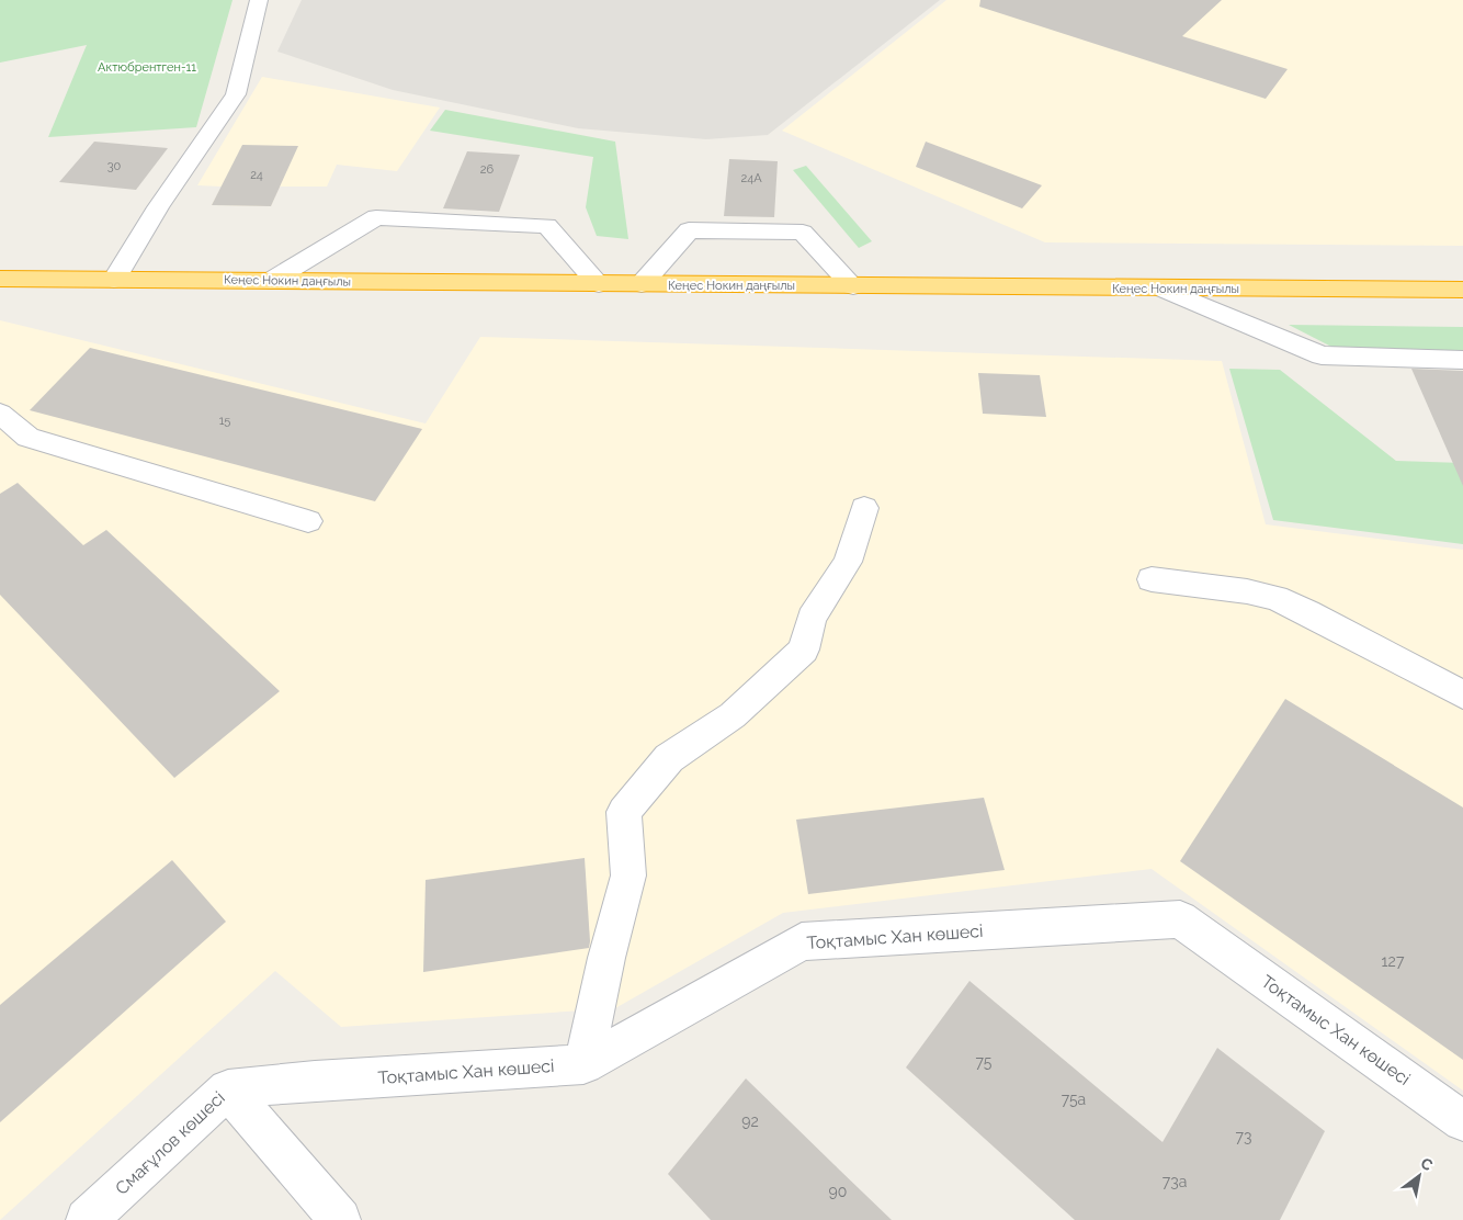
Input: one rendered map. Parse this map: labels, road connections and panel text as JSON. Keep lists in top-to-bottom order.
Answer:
{
  "streets": {
    "highway": ["Кеңес Нокин даңғылы"],
    "street": ["Тоқтамыс Хан көшесі", "Смағұлов көшесі"]
  },
  "crossings": [
    ["Тоқтамыс Хан көшесі", "Смағұлов көшесі"]
  ],
  "parks": ["Актюбрентген-11"],
  "house_numbers": [
    "30",
    "26",
    "24",
    "24А",
    "15",
    "127",
    "75",
    "75а",
    "92",
    "73",
    "73а",
    "90"
  ],
  "north": "top right"
}
